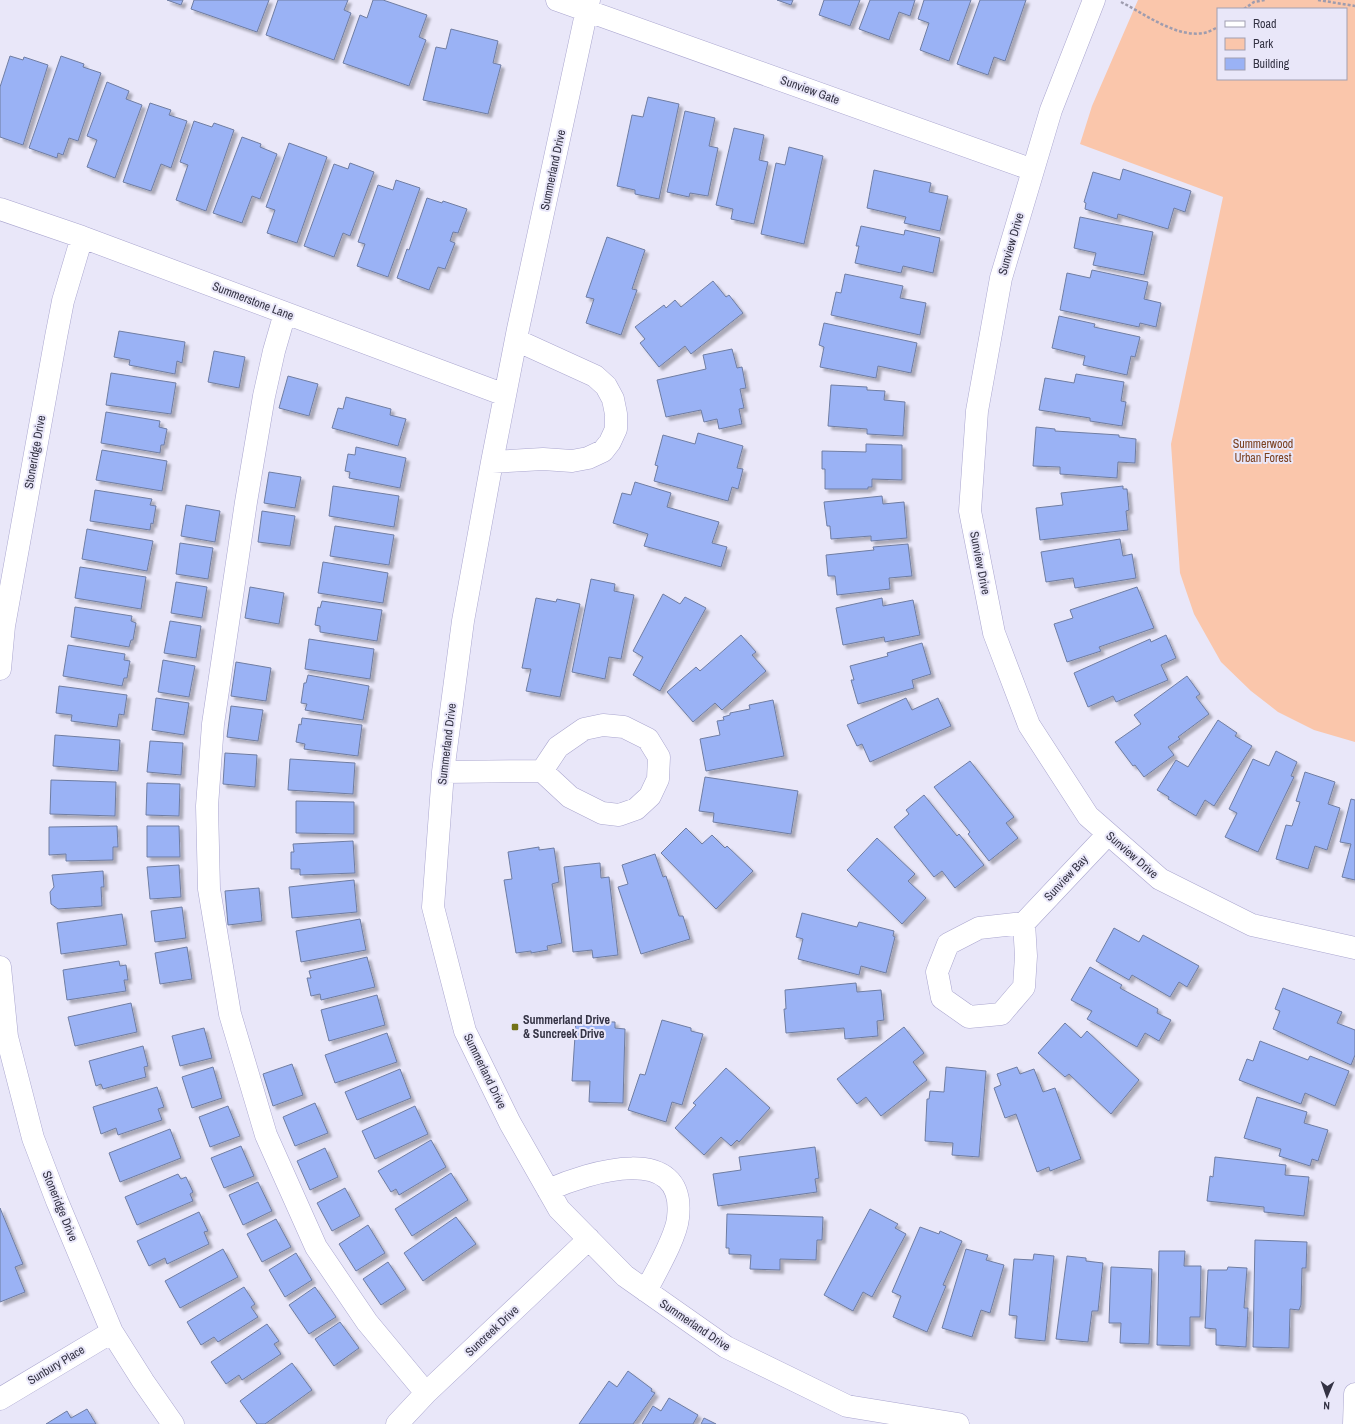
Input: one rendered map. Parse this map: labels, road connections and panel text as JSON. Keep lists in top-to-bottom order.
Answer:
{
  "streets": {
    "street": [
      "Sunview Gate",
      "Summerland Drive",
      "Sunview Drive",
      "Summerstone Lane",
      "Stoneridge Drive",
      "Sunview Bay",
      "Suncreek Drive",
      "Sunbury Place"
    ]
  },
  "crossings": [
    ["Sunview Gate", "Summerland Drive"],
    ["Sunview Gate", "Sunview Drive"],
    ["Summerland Drive", "Summerstone Lane"],
    ["Summerland Drive", "Suncreek Drive"],
    ["Sunview Drive", "Sunview Bay"],
    ["Summerstone Lane", "Stoneridge Drive"],
    ["Stoneridge Drive", "Sunbury Place"]
  ],
  "parks": ["Summerwood Urban Forest"],
  "places": {
    "transit": ["Summerland Drive & Suncreek Drive"]
  },
  "legend": ["Road", "Park", "Building"],
  "north": "bottom"
}
